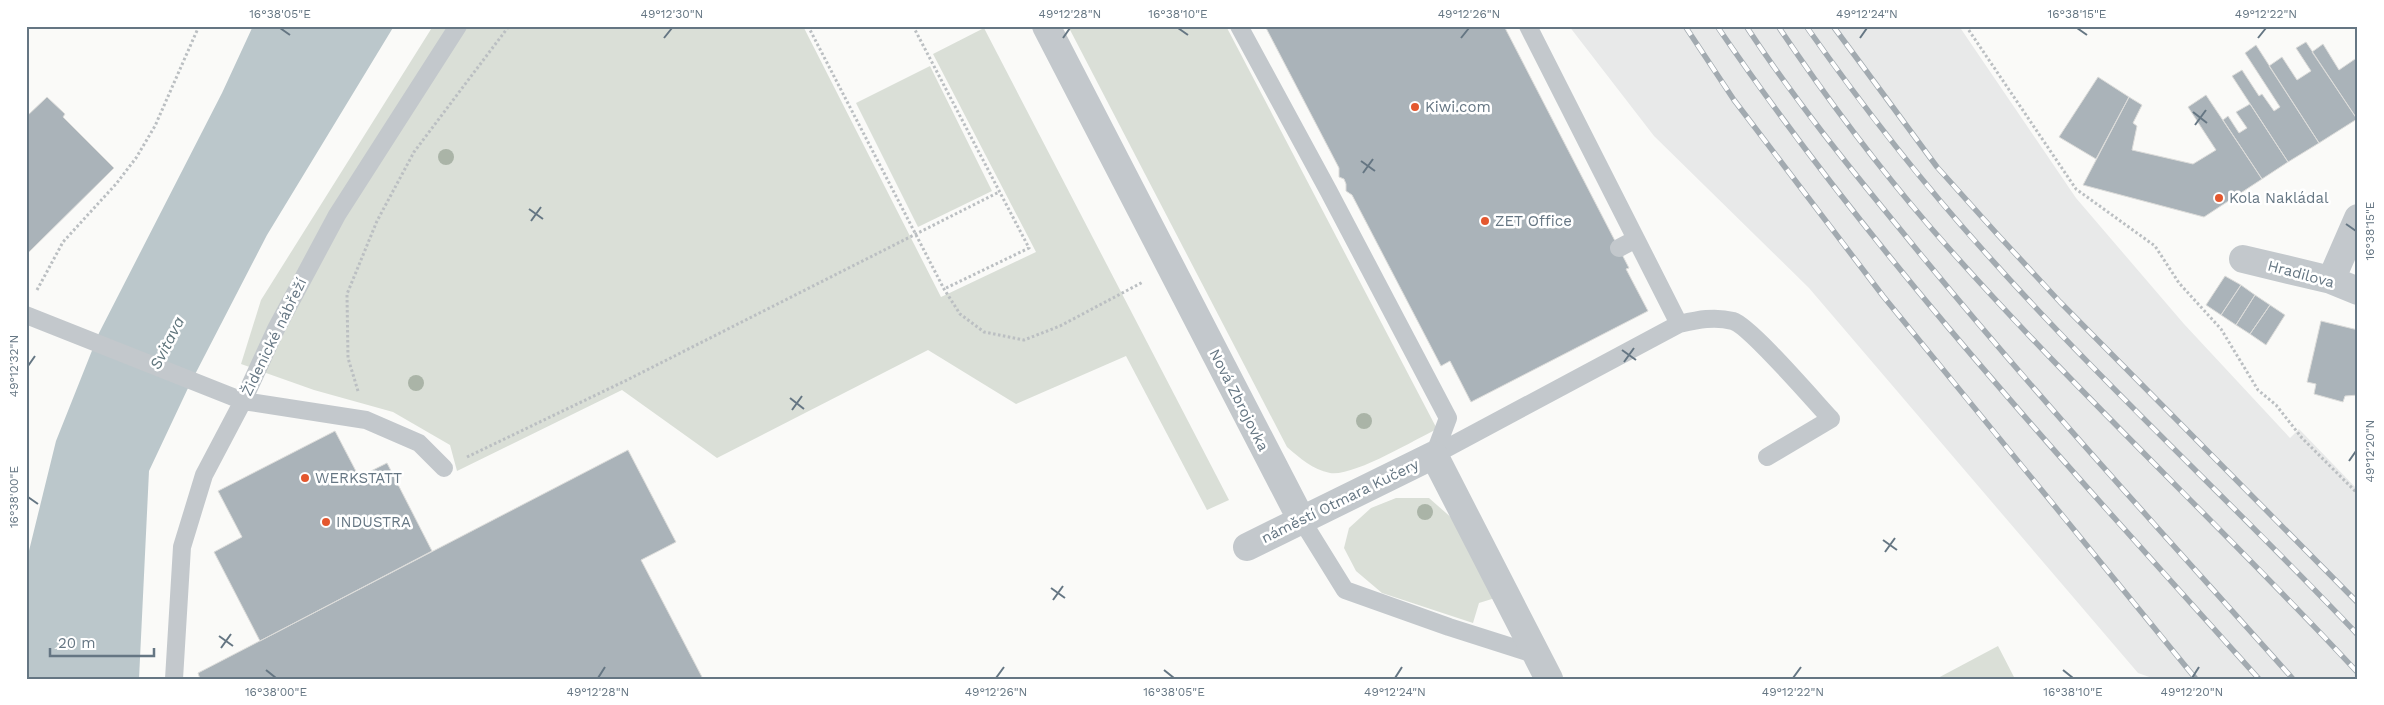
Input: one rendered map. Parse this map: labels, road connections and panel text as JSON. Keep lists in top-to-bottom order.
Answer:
{
  "streets": {
    "street": ["Hradilova", "Nová Zbrojovka", "náměstí Otmara Kučery"],
    "lane": ["Židenické nábřeží"]
  },
  "crossings": [
    ["Nová Zbrojovka", "náměstí Otmara Kučery"]
  ],
  "water": ["Svitava"],
  "places": [
    "Kiwi.com",
    "Kola Nakládal",
    "ZET Office",
    "WERKSTATT",
    "INDUSTRA"
  ],
  "scale_bar": "20 m",
  "coordinates": [
    "16°38'05\"E",
    "49°12'30\"N",
    "49°12'28\"N",
    "16°38'10\"E",
    "49°12'26\"N",
    "49°12'24\"N",
    "16°38'15\"E",
    "49°12'22\"N",
    "49°12'32\"N",
    "49°12'20\"N",
    "16°38'00\"E"
  ]
}
